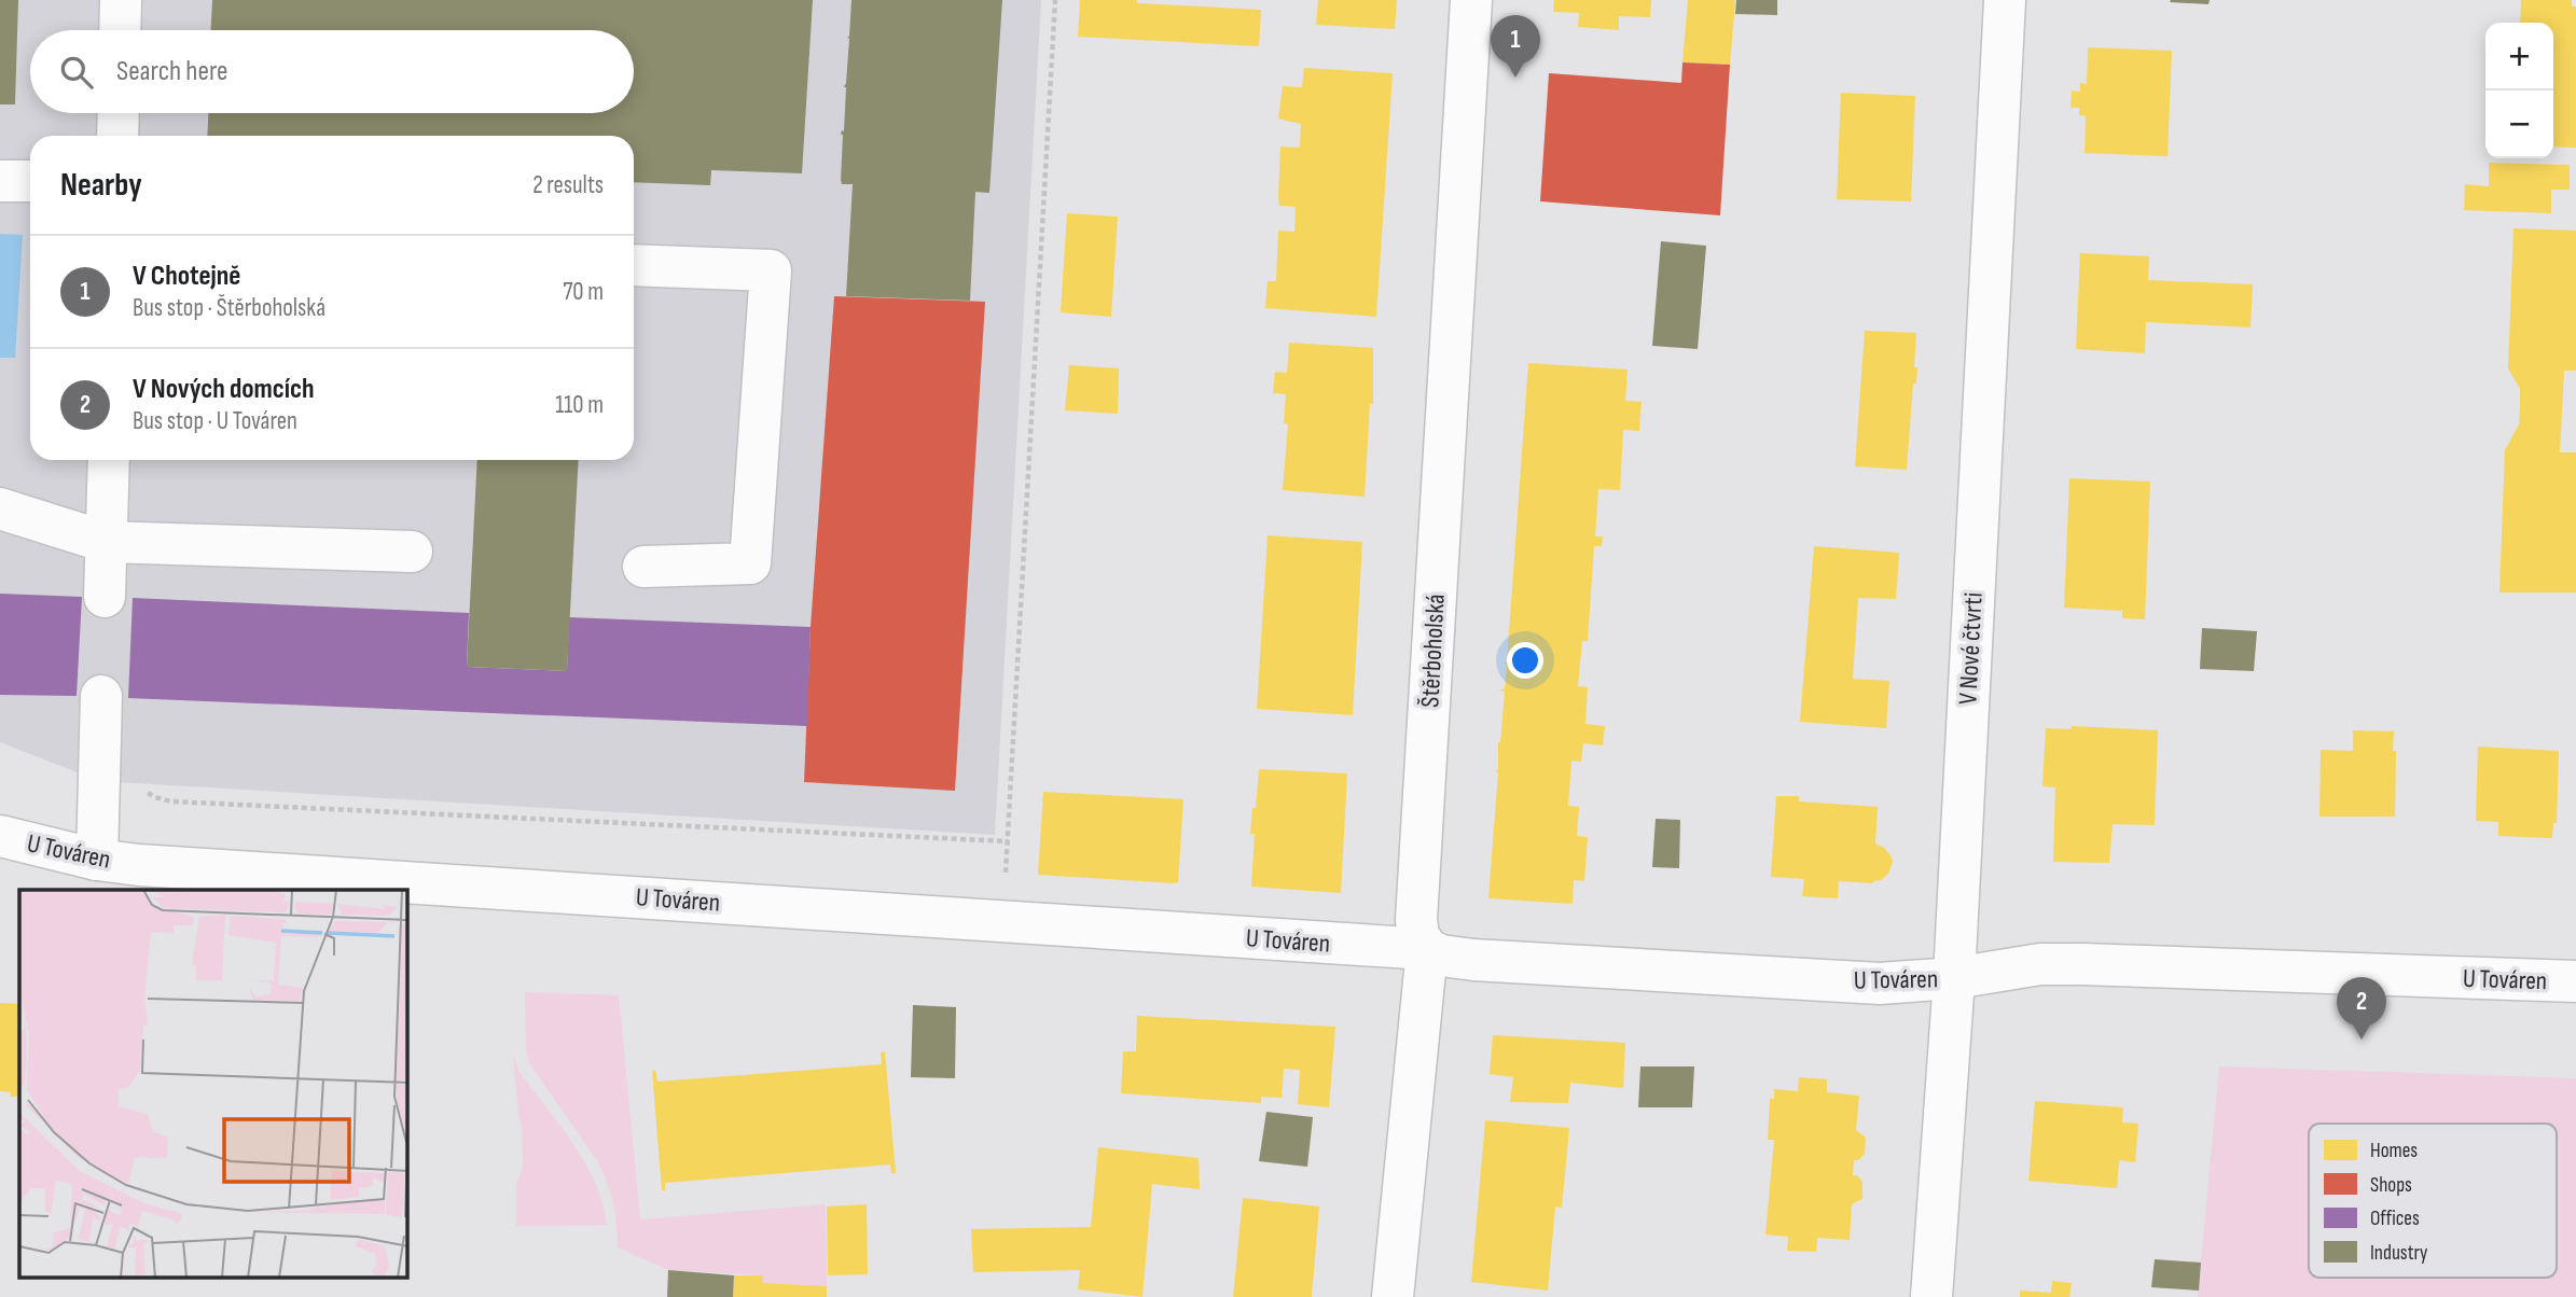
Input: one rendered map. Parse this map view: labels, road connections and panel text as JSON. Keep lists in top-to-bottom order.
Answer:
{
  "streets": {
    "street": ["V Nové čtvrti", "Štěrboholská", "U Továren"]
  },
  "crossings": [
    ["V Nové čtvrti", "U Továren"],
    ["Štěrboholská", "U Továren"]
  ],
  "legend": [
    "Homes",
    "Shops",
    "Offices",
    "Industry"
  ],
  "page": {
    "pins": ["1", "2"],
    "map_buttons": ["+", "−"],
    "search": "Search here",
    "heading": ["Nearby", "2 results"],
    "list": [
      {
        "mark": "1",
        "name": "V Chotejně",
        "note": "Bus stop · Štěrboholská",
        "value": "70 m"
      },
      {
        "mark": "2",
        "name": "V Nových domcích",
        "note": "Bus stop · U Továren",
        "value": "110 m"
      }
    ]
  }
}
